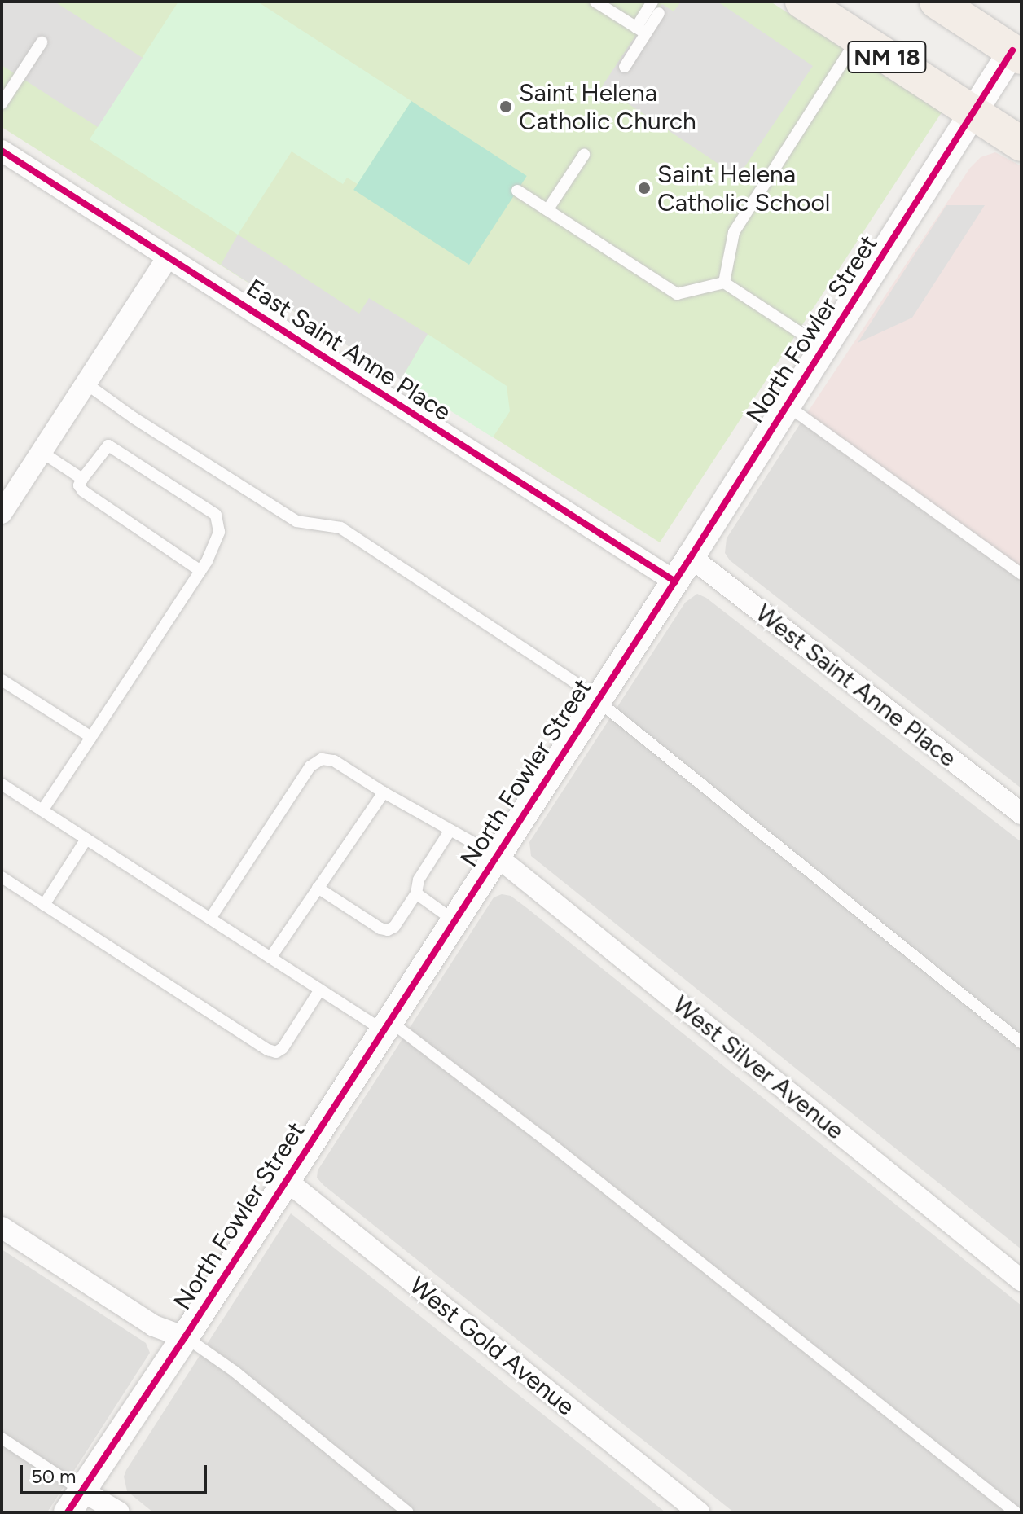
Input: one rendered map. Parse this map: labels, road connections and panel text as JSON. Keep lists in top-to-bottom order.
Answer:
{
  "streets": {
    "main road": ["NM 18"],
    "street": [
      "North Fowler Street",
      "East Saint Anne Place",
      "West Saint Anne Place",
      "West Silver Avenue",
      "West Gold Avenue"
    ]
  },
  "crossings": [
    ["NM 18", "North Fowler Street"],
    ["North Fowler Street", "East Saint Anne Place"],
    ["North Fowler Street", "West Saint Anne Place"],
    ["North Fowler Street", "West Silver Avenue"],
    ["North Fowler Street", "West Gold Avenue"]
  ],
  "places": ["Saint Helena Catholic Church", "Saint Helena Catholic School"],
  "scale_bar": "50 m"
}
